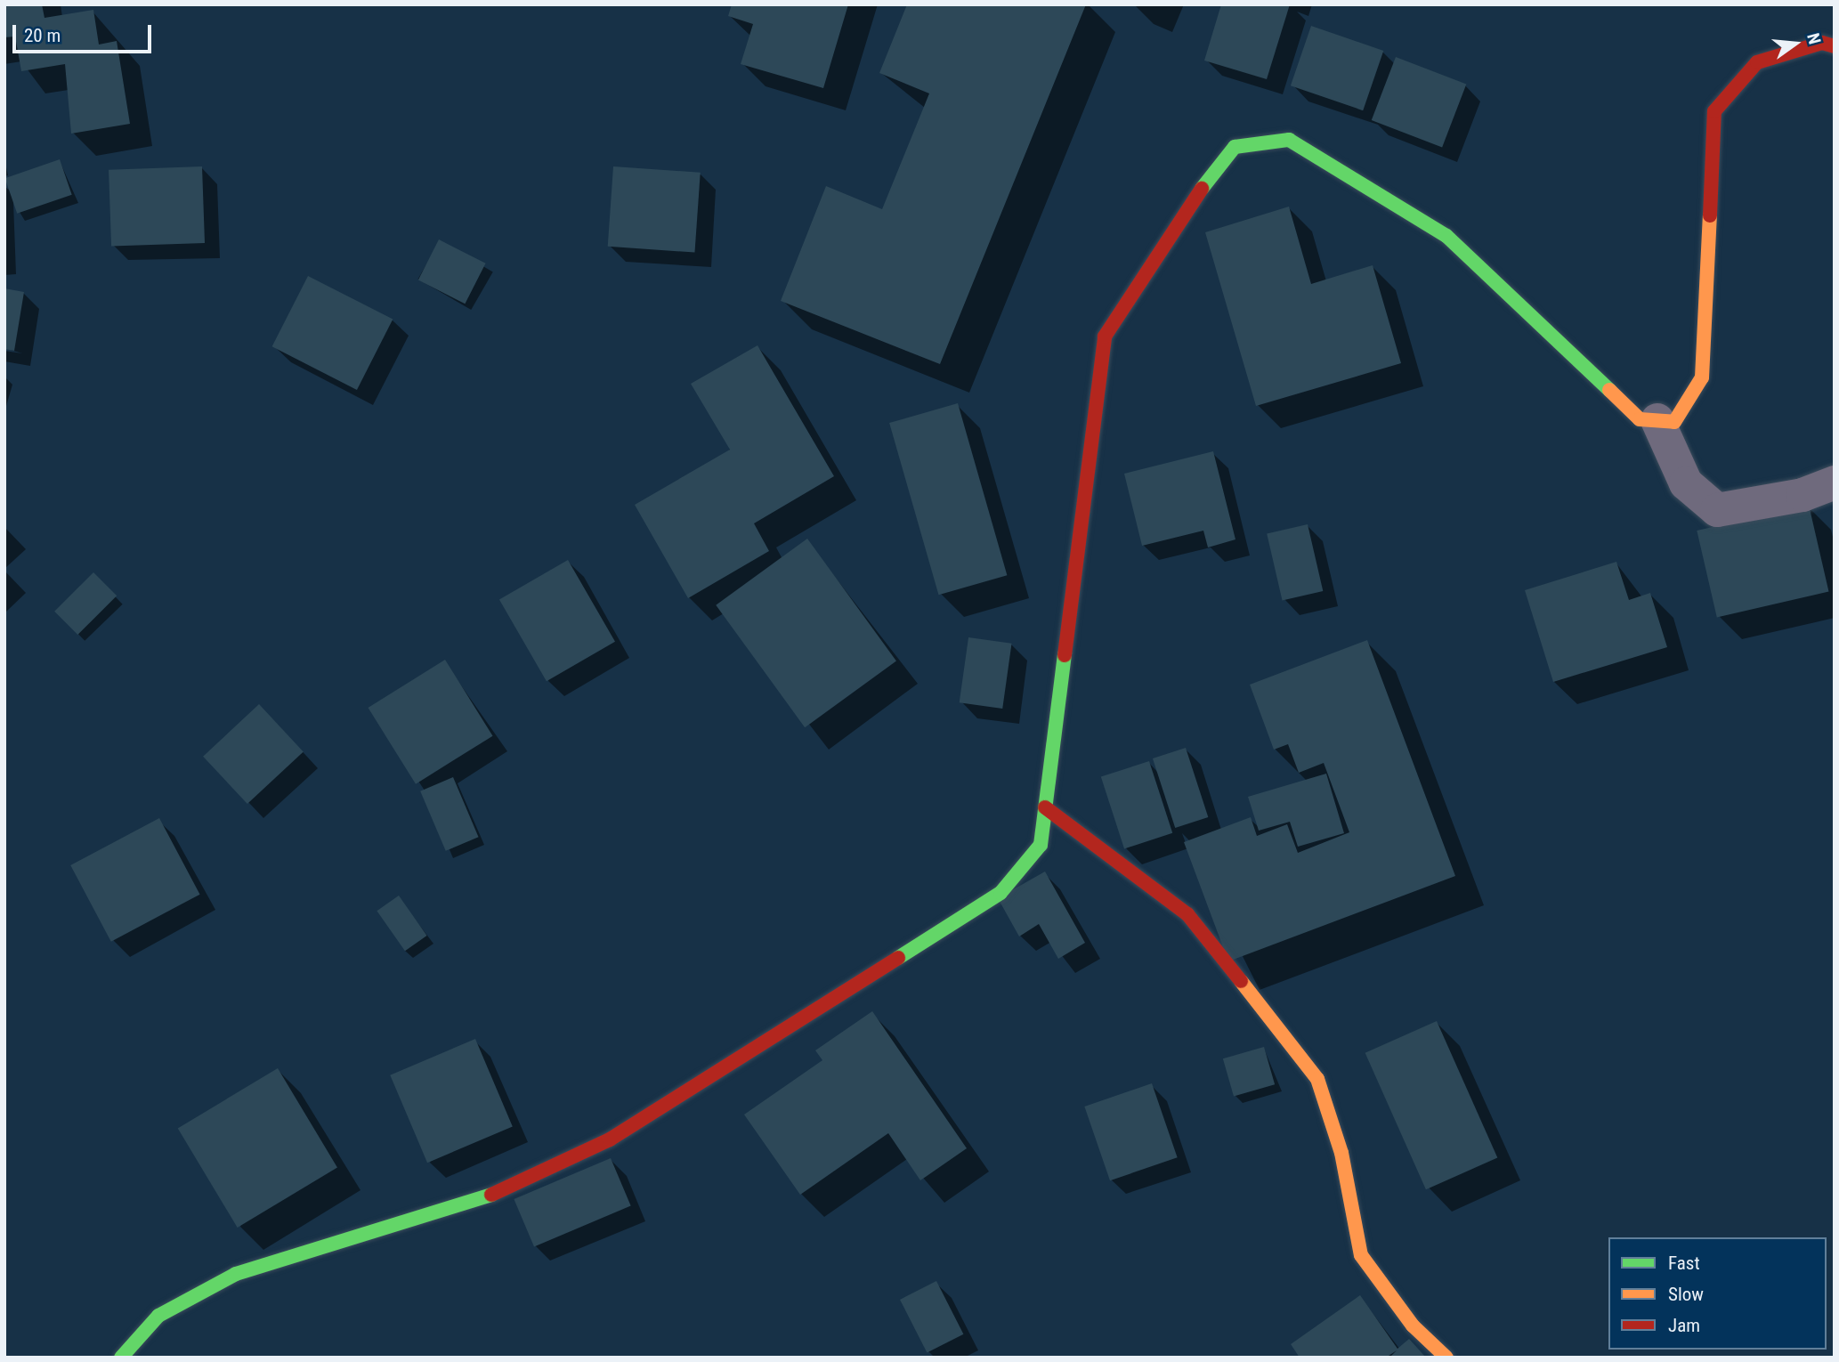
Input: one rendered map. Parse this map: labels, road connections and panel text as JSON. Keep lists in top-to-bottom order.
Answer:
{
  "legend": ["Fast", "Slow", "Jam"],
  "scale_bar": "20 m",
  "north": "right"
}
